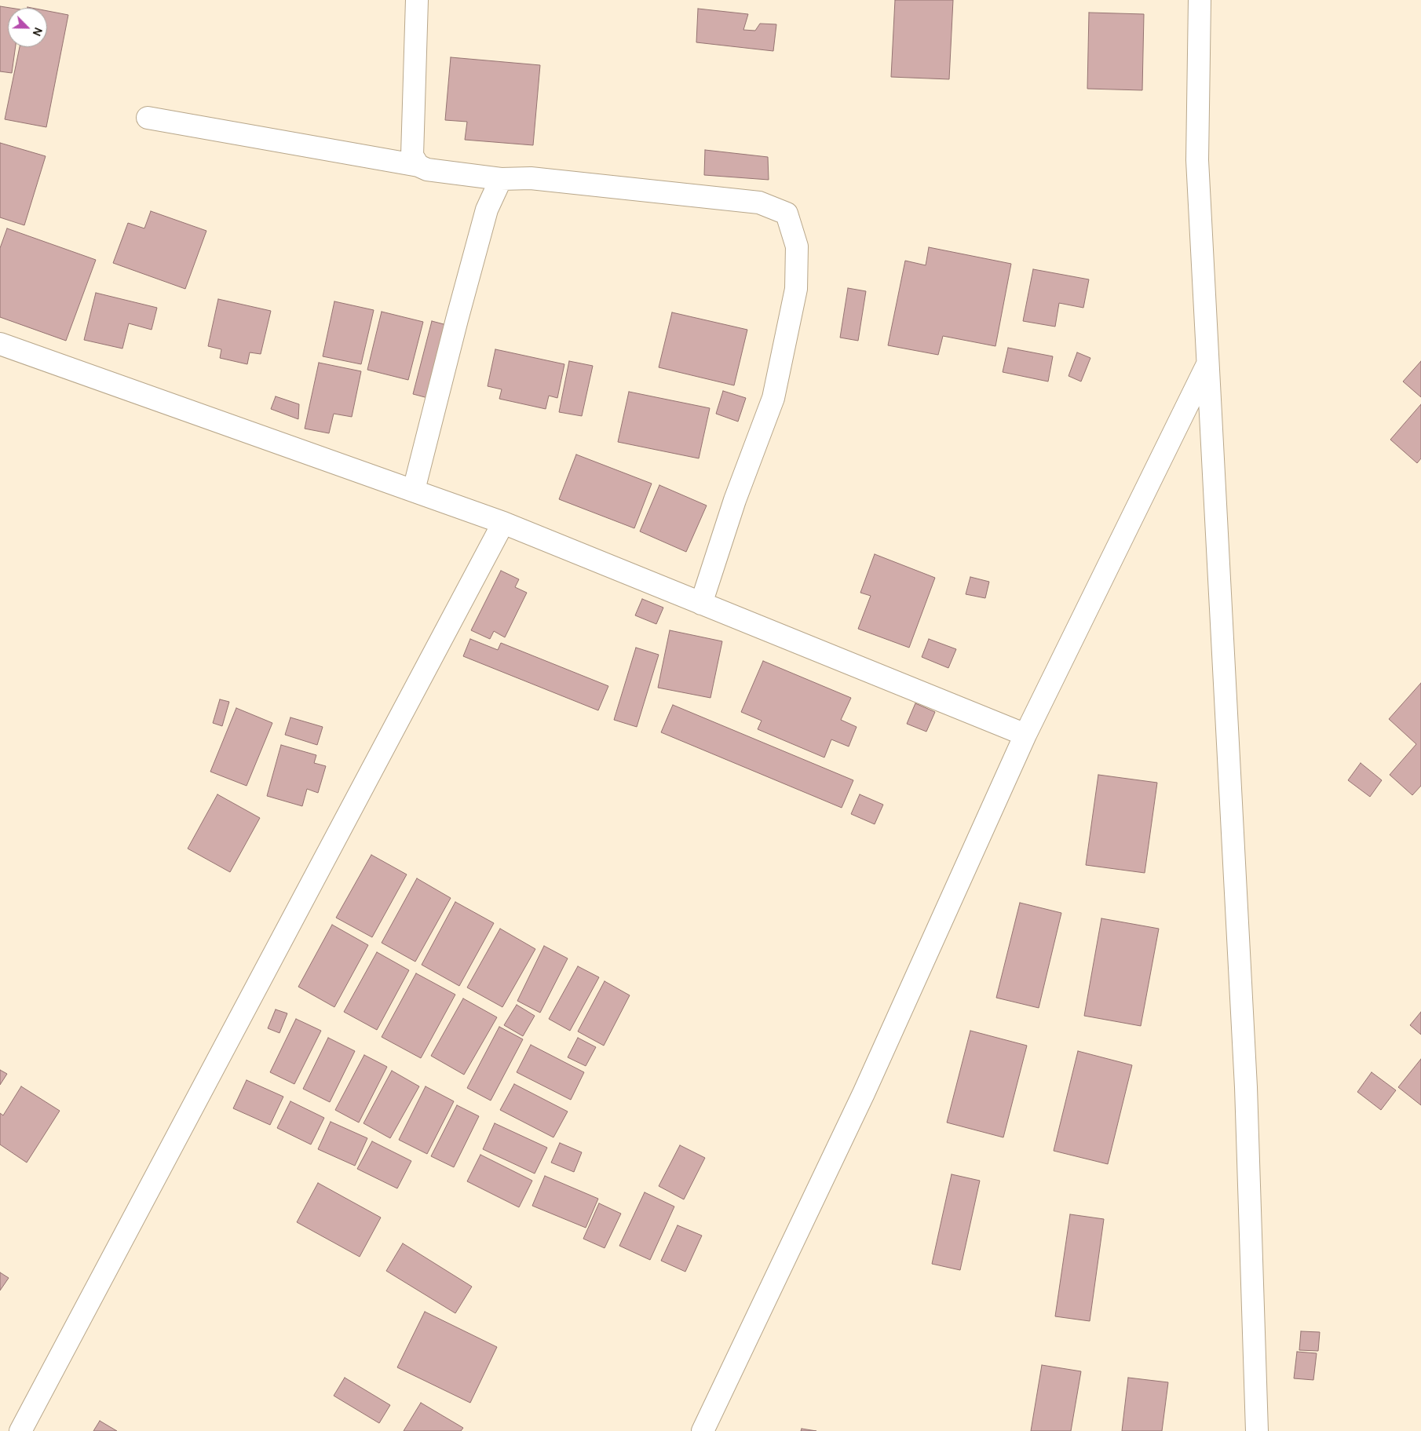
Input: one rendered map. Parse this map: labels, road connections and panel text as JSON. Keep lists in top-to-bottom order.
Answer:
{
  "north": "bottom right"
}
